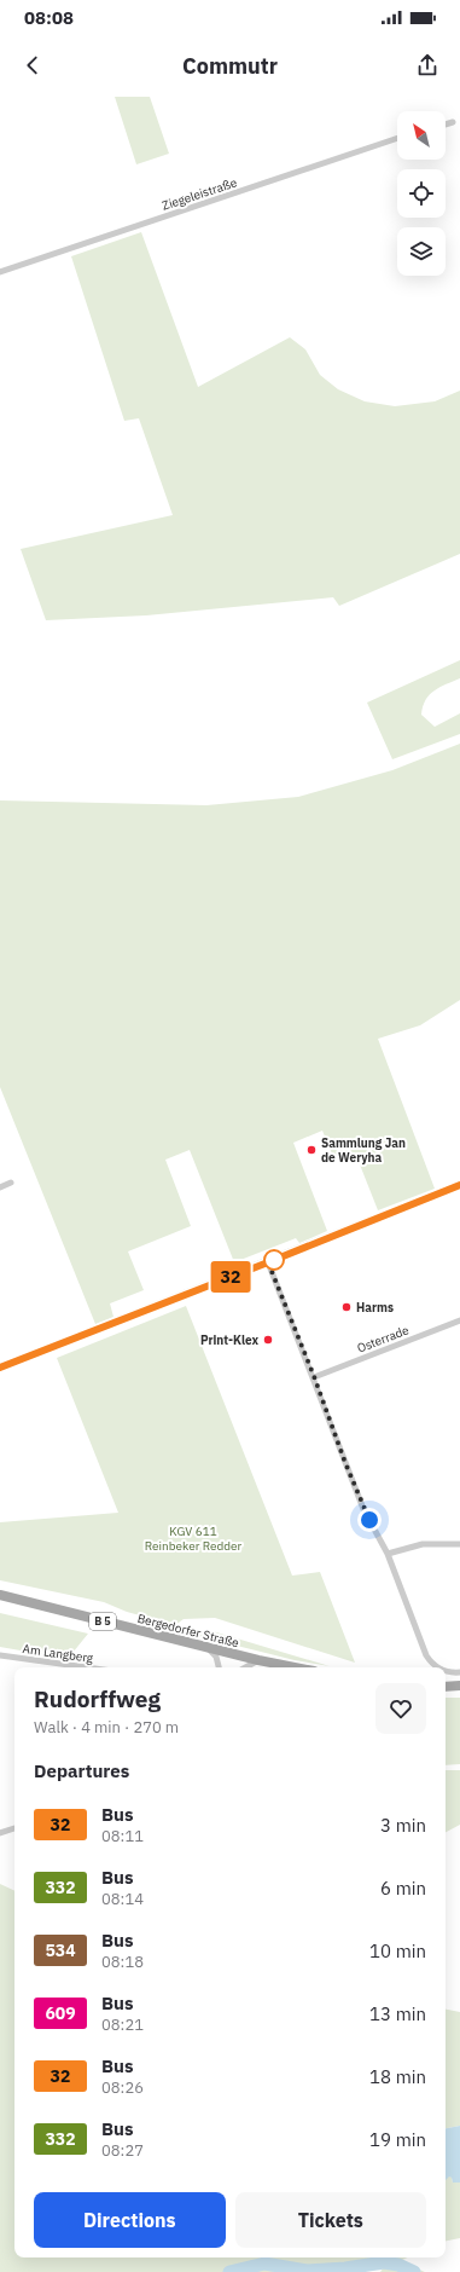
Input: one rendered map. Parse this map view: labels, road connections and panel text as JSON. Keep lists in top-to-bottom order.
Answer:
{
  "streets": {
    "main road": ["B 5", "Bergedorfer Straße"],
    "street": ["Ziegeleistraße", "Osterrade", "Am Langberg"]
  },
  "parks": ["KGV 611 Reinbeker Redder"],
  "places": ["Sammlung Jan de Weryha", "Harms", "Print-Klex"],
  "lines": ["bus line 32"],
  "north": "top left",
  "page": {
    "status": "08:08",
    "header": "Commutr",
    "on_map": "32",
    "heading": [
      ["Rudorffweg", "Walk · 4 min · 270 m"],
      "Departures"
    ],
    "list": [
      {
        "mark": "32",
        "name": "Bus",
        "note": "08:11",
        "value": "3 min"
      },
      {
        "mark": "332",
        "name": "Bus",
        "note": "08:14",
        "value": "6 min"
      },
      {
        "mark": "534",
        "name": "Bus",
        "note": "08:18",
        "value": "10 min"
      },
      {
        "mark": "609",
        "name": "Bus",
        "note": "08:21",
        "value": "13 min"
      },
      {
        "mark": "32",
        "name": "Bus",
        "note": "08:26",
        "value": "18 min"
      },
      {
        "mark": "332",
        "name": "Bus",
        "note": "08:27",
        "value": "19 min"
      }
    ],
    "buttons": ["Directions", "Tickets"]
  }
}
